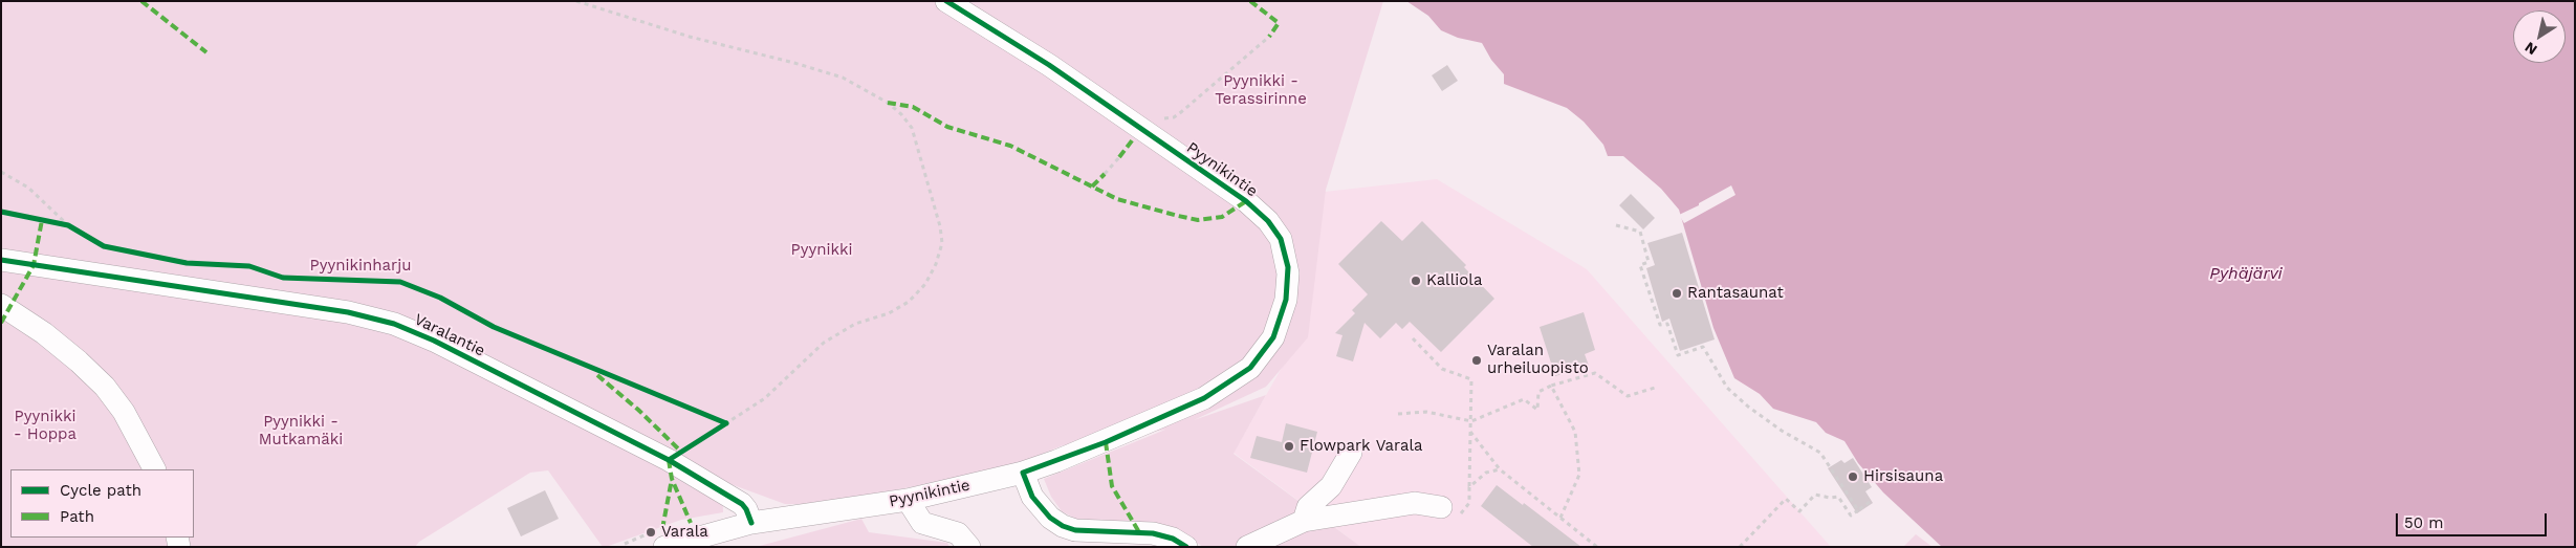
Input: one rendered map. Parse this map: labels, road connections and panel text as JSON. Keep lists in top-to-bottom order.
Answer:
{
  "streets": {
    "street": ["Pyynikintie", "Varalantie"]
  },
  "crossings": [
    ["Pyynikintie", "Varalantie"]
  ],
  "water": ["Pyhäjärvi"],
  "parks": [
    "Pyynikki - Terassirinne",
    "Pyynikki",
    "Pyynikinharju",
    "Pyynikki - Hoppa",
    "Pyynikki - Mutkamäki"
  ],
  "places": [
    "Kalliola",
    "Rantasaunat",
    "Varalan urheiluopisto",
    "Flowpark Varala",
    "Hirsisauna",
    "Varala"
  ],
  "legend": ["Cycle path", "Path"],
  "scale_bar": "50 m",
  "north": "bottom left"
}
